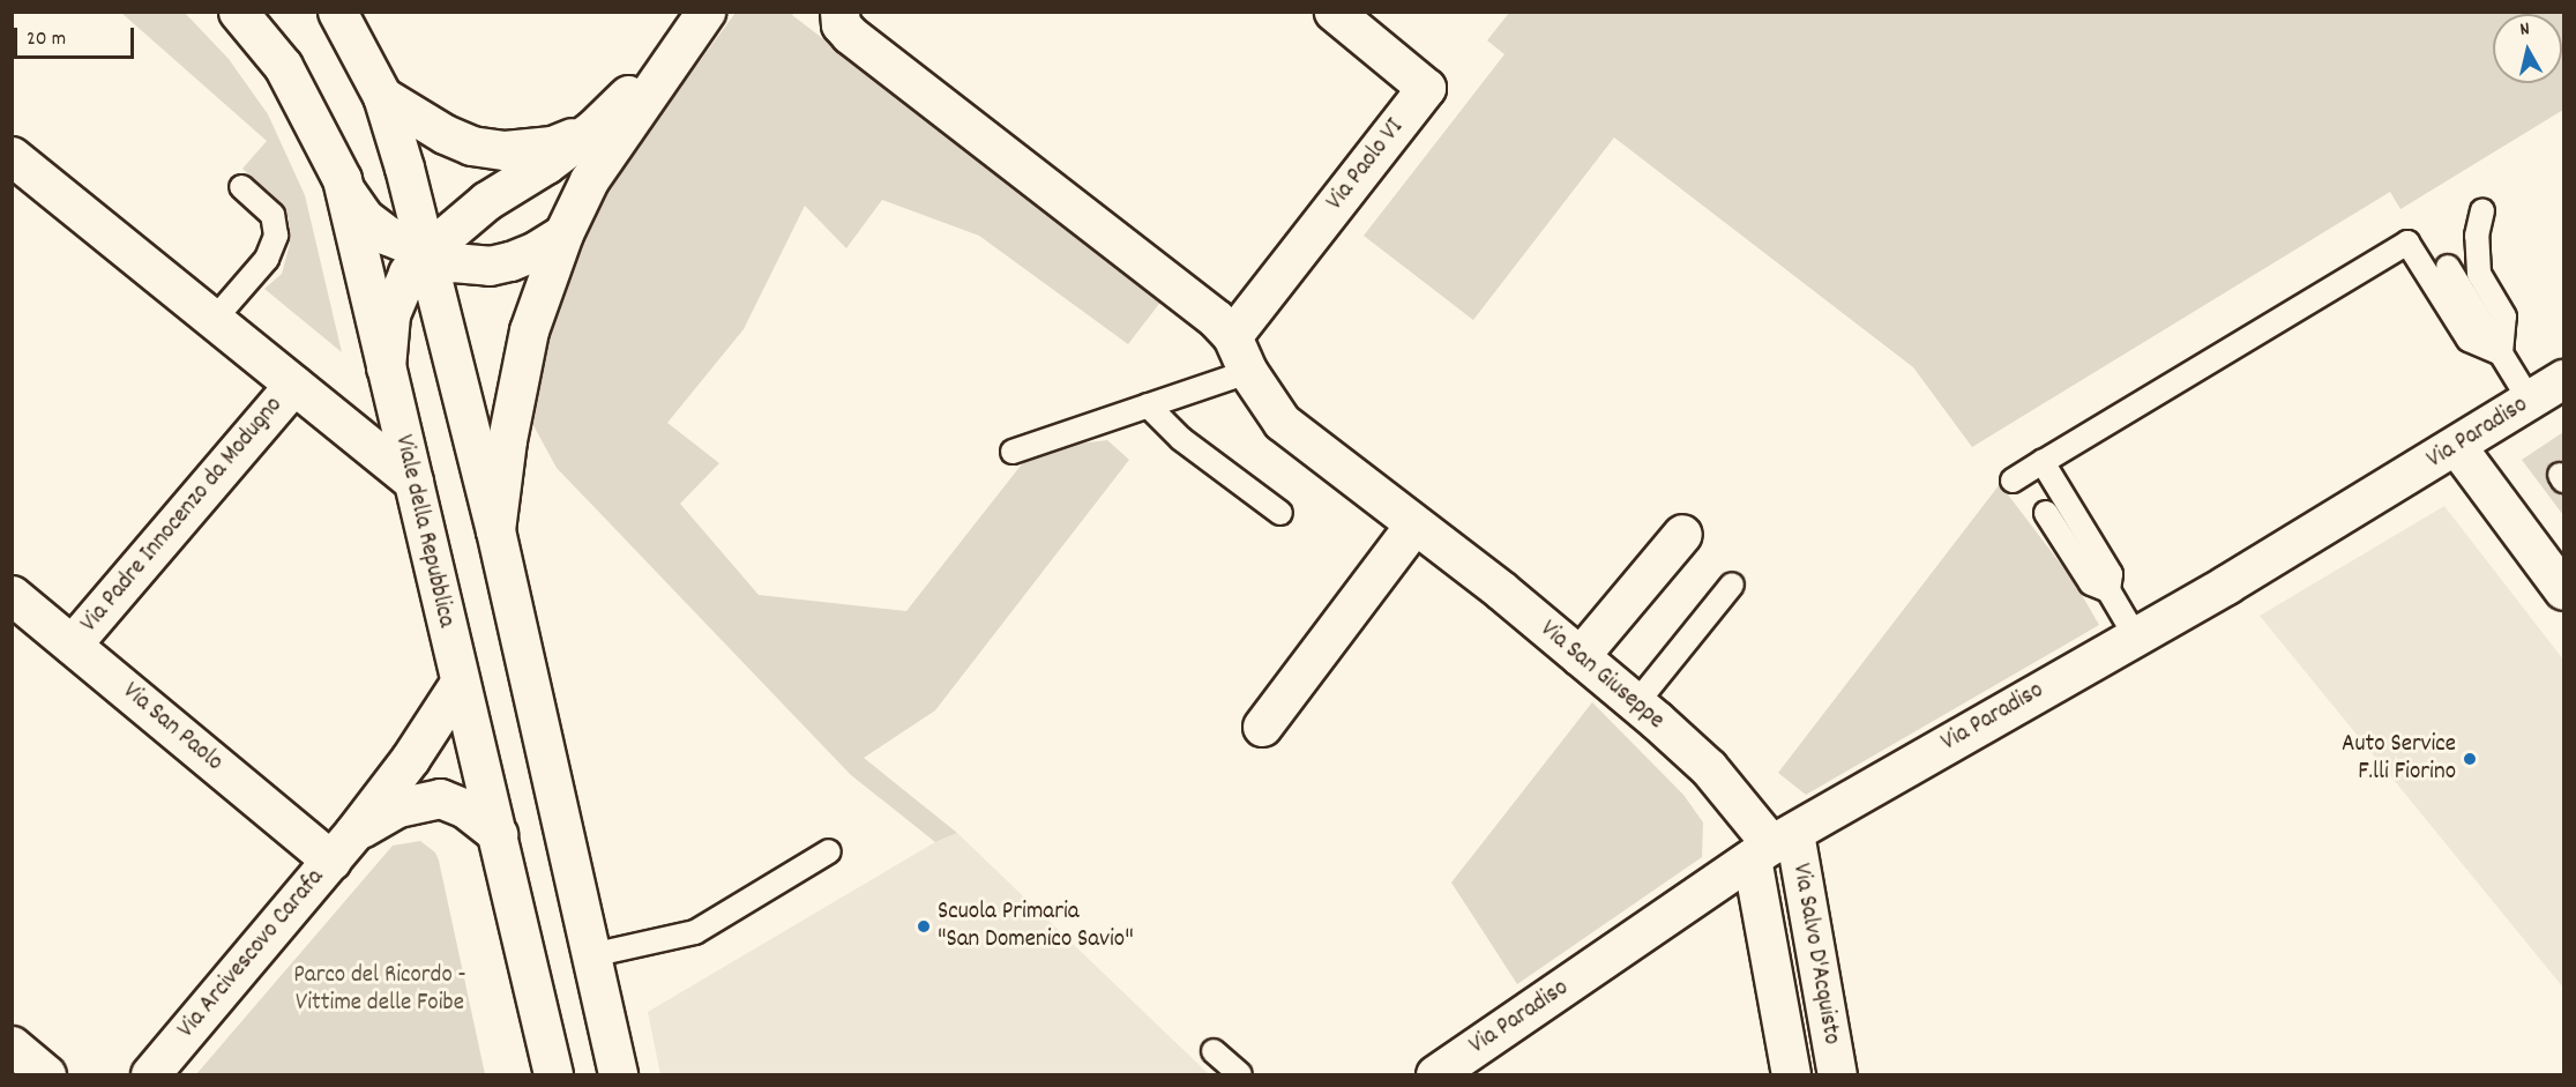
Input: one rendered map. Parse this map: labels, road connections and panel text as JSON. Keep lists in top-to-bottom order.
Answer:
{
  "streets": {
    "main road": [
      "Via Paolo VI",
      "Via Paradiso",
      "Via Padre Innocenzo da Modugno",
      "Viale della Repubblica",
      "Via San Giuseppe",
      "Via San Paolo",
      "Via Arcivescovo Carafa",
      "Via Salvo D'Acquisto"
    ]
  },
  "crossings": [
    ["Via Paolo VI", "Via San Giuseppe"],
    ["Via Paradiso", "Via San Giuseppe"],
    ["Via Paradiso", "Via Salvo D'Acquisto"],
    ["Via Padre Innocenzo da Modugno", "Via San Paolo"],
    ["Viale della Repubblica", "Via Arcivescovo Carafa"],
    ["Via San Giuseppe", "Via Salvo D'Acquisto"],
    ["Via San Paolo", "Via Arcivescovo Carafa"]
  ],
  "parks": ["Parco del Ricordo - Vittime delle Foibe"],
  "places": ["Auto Service F.lli Fiorino", "Scuola Primaria \"San Domenico Savio\""],
  "scale_bar": "20 m",
  "north": "top"
}
